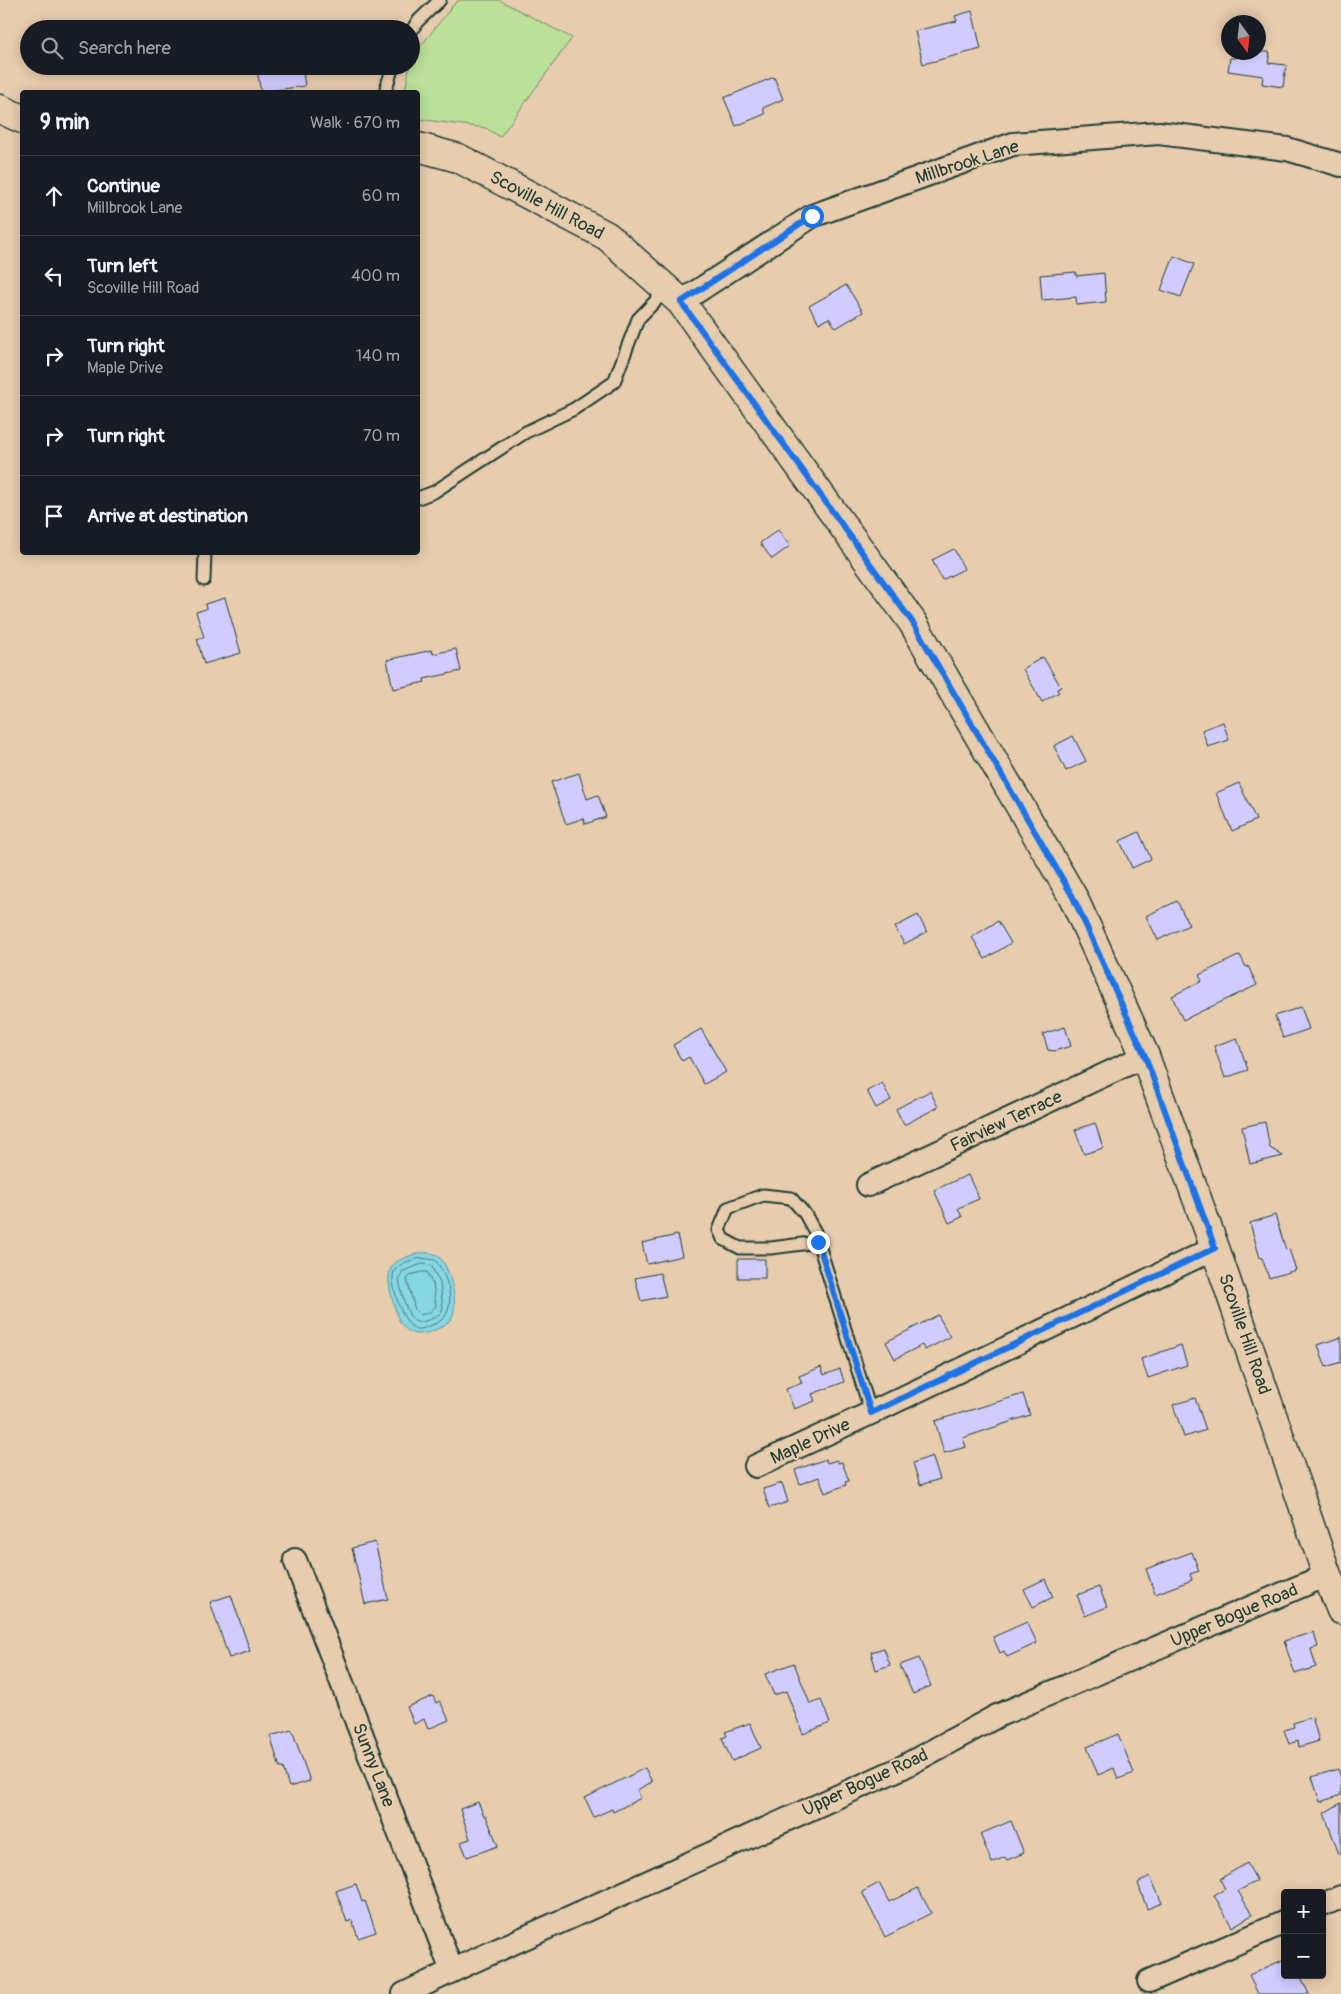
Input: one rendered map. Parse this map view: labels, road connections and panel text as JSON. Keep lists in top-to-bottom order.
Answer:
{
  "streets": {
    "street": [
      "Millbrook Lane",
      "Scoville Hill Road",
      "Fairview Terrace",
      "Maple Drive",
      "Upper Bogue Road",
      "Sunny Lane"
    ]
  },
  "crossings": [
    ["Millbrook Lane", "Scoville Hill Road"],
    ["Scoville Hill Road", "Fairview Terrace"],
    ["Scoville Hill Road", "Maple Drive"],
    ["Scoville Hill Road", "Upper Bogue Road"],
    ["Upper Bogue Road", "Sunny Lane"]
  ],
  "north": "bottom",
  "page": {
    "search": "Search here",
    "heading": ["9 min", "Walk · 670 m"],
    "list": [
      ["Continue", "Millbrook Lane", "60 m"],
      ["Turn left", "Scoville Hill Road", "400 m"],
      ["Turn right", "Maple Drive", "140 m"],
      ["Turn right", "70 m"],
      "Arrive at destination"
    ],
    "map_buttons": ["+", "−"]
  }
}
